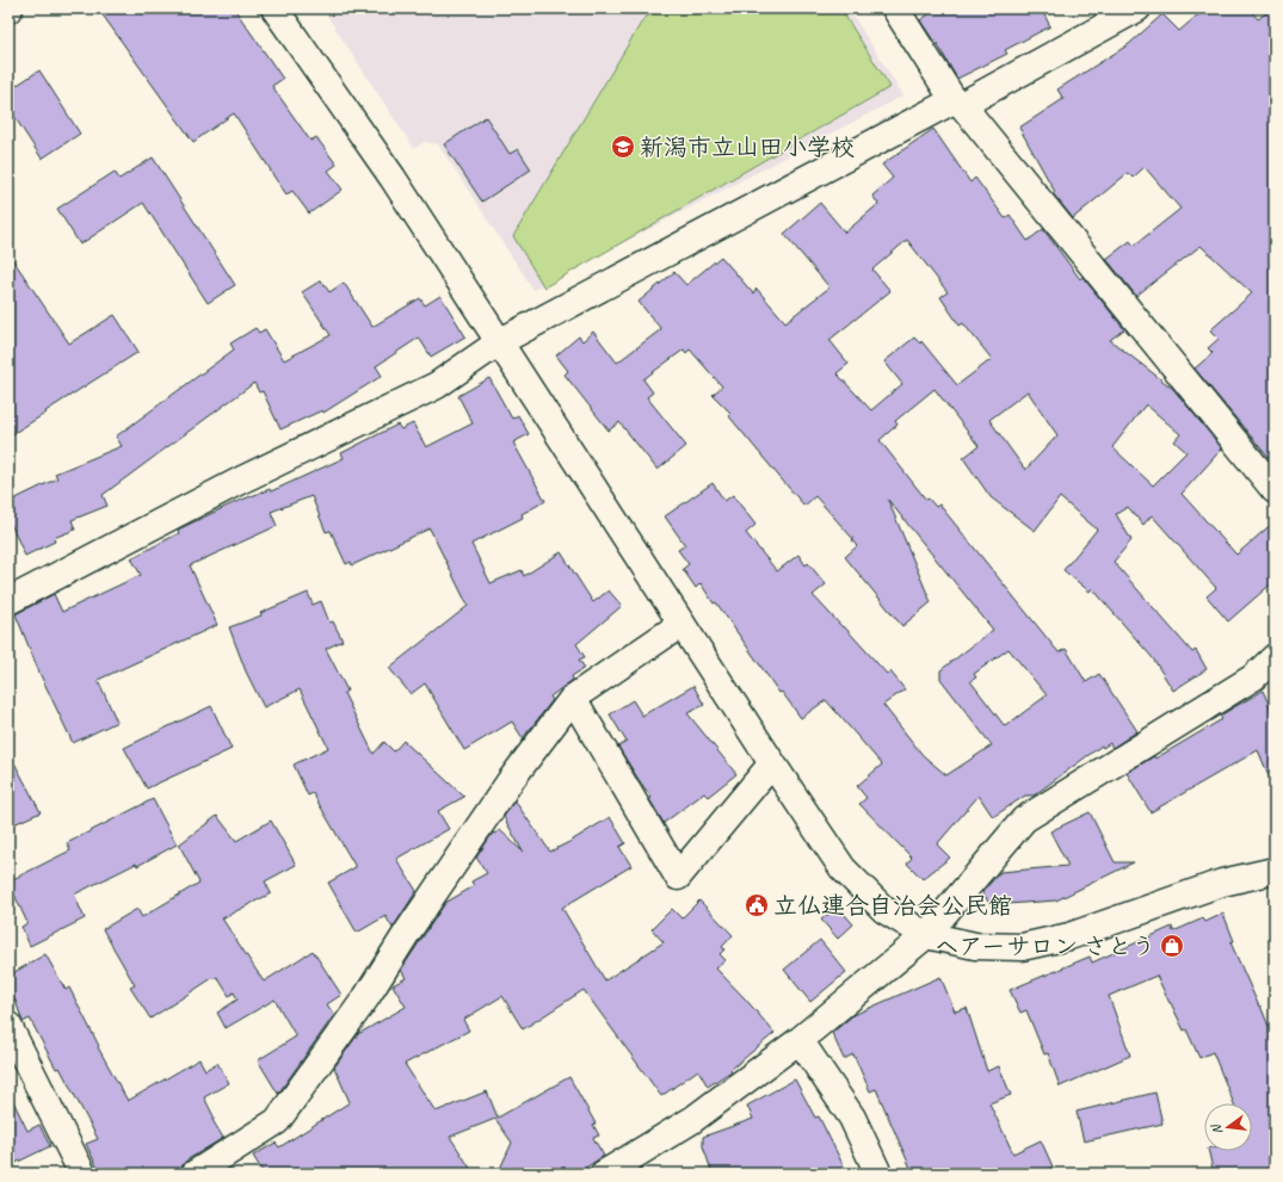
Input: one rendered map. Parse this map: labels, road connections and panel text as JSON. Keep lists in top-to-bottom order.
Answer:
{
  "places": {
    "school or university": ["新潟市立山田小学校"],
    "public building": ["立仏連合自治会公民館"],
    "shop": ["ヘアーサロン さとう"]
  },
  "north": "left"
}
